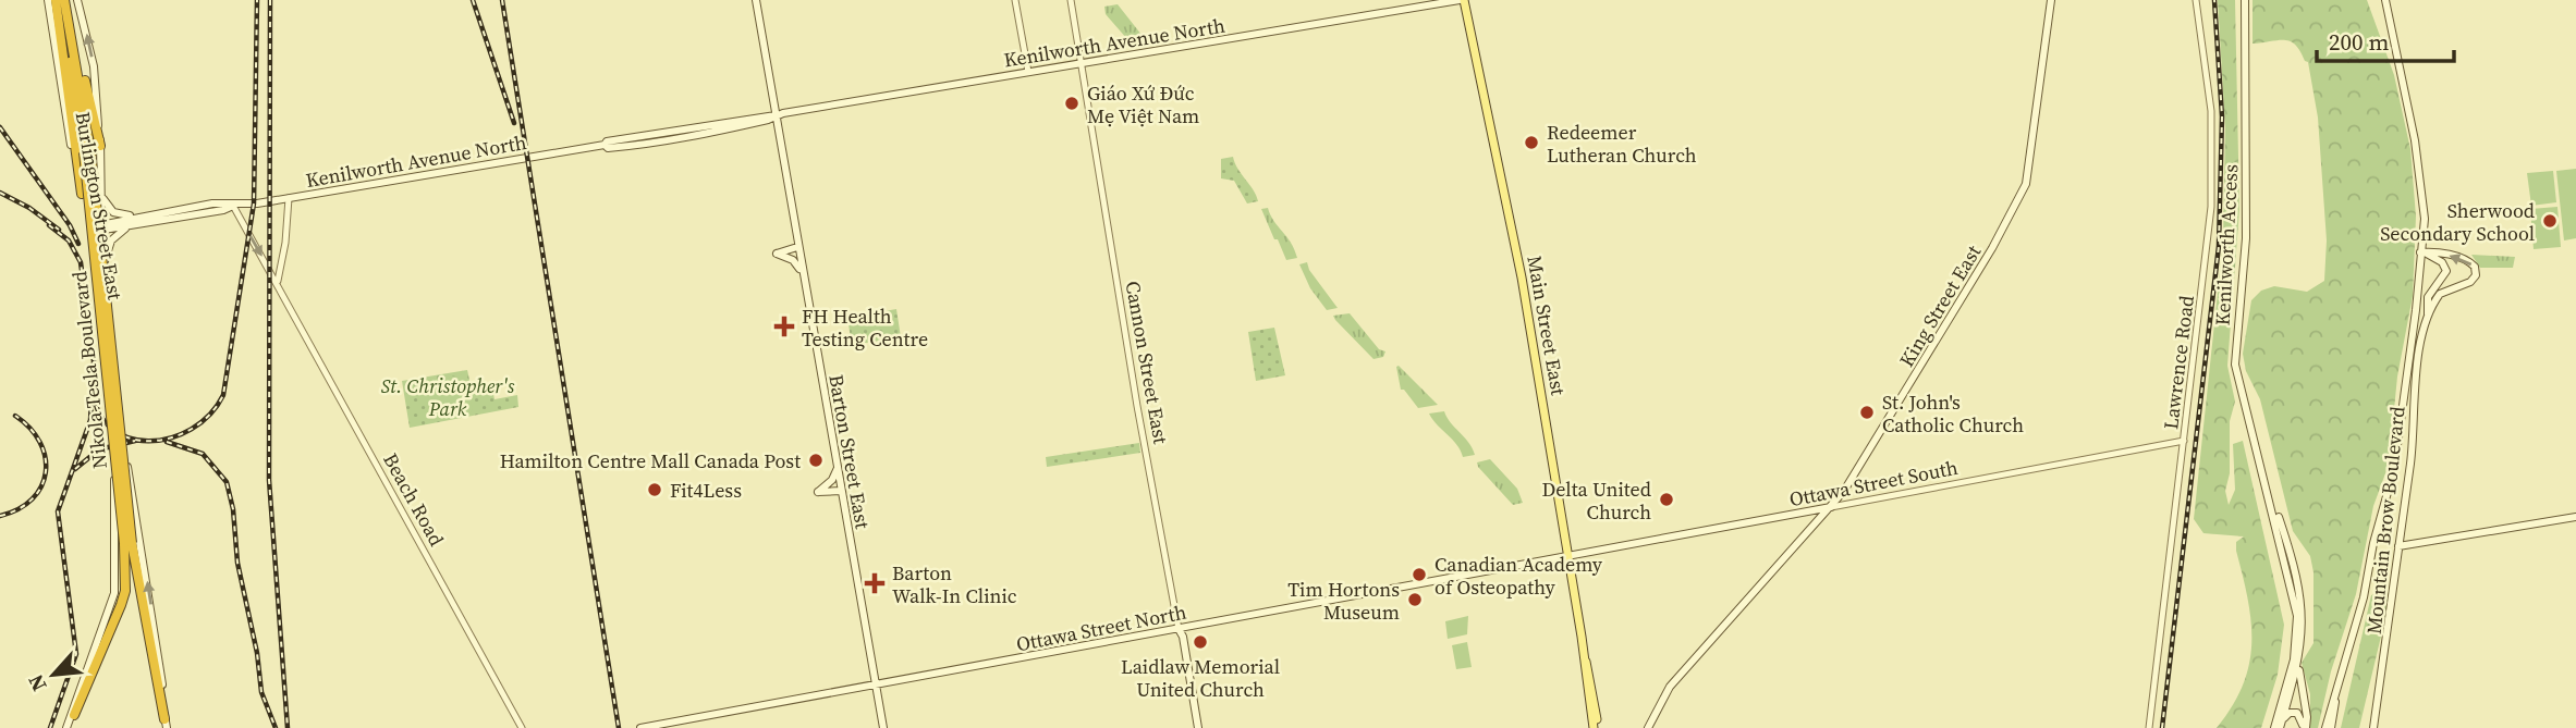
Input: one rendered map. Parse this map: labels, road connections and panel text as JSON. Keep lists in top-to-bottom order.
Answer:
{
  "streets": {
    "highway": ["Nikola Tesla Boulevard"],
    "main road": [
      "Kenilworth Avenue North",
      "Burlington Street East",
      "Kenilworth Access",
      "King Street East",
      "Main Street East",
      "Cannon Street East",
      "Barton Street East",
      "Ottawa Street South",
      "Mountain Brow Boulevard",
      "Ottawa Street North"
    ],
    "street": ["Lawrence Road", "Beach Road"]
  },
  "crossings": [
    ["Kenilworth Avenue North", "Burlington Street East"],
    ["Kenilworth Avenue North", "Main Street East"],
    ["Kenilworth Avenue North", "Cannon Street East"],
    ["Kenilworth Avenue North", "Barton Street East"],
    ["Kenilworth Avenue North", "Beach Road"],
    ["Burlington Street East", "Nikola Tesla Boulevard"],
    ["King Street East", "Ottawa Street South"],
    ["Main Street East", "Ottawa Street South"],
    ["Main Street East", "Ottawa Street North"],
    ["Cannon Street East", "Ottawa Street North"],
    ["Lawrence Road", "Ottawa Street South"],
    ["Barton Street East", "Ottawa Street North"],
    ["Ottawa Street South", "Ottawa Street North"]
  ],
  "parks": ["St. Christopher's Park"],
  "places": {
    "other": [
      "Giáo Xứ Đức Mẹ Việt Nam",
      "Redeemer Lutheran Church",
      "Sherwood Secondary School",
      "St. John's Catholic Church",
      "Hamilton Centre Mall Canada Post",
      "Fit4Less",
      "Delta United Church",
      "Canadian Academy of Osteopathy",
      "Tim Hortons Museum",
      "Laidlaw Memorial United Church"
    ],
    "health": ["FH Health Testing Centre", "Barton Walk-In Clinic"]
  },
  "scale_bar": "200 m",
  "north": "bottom left"
}
